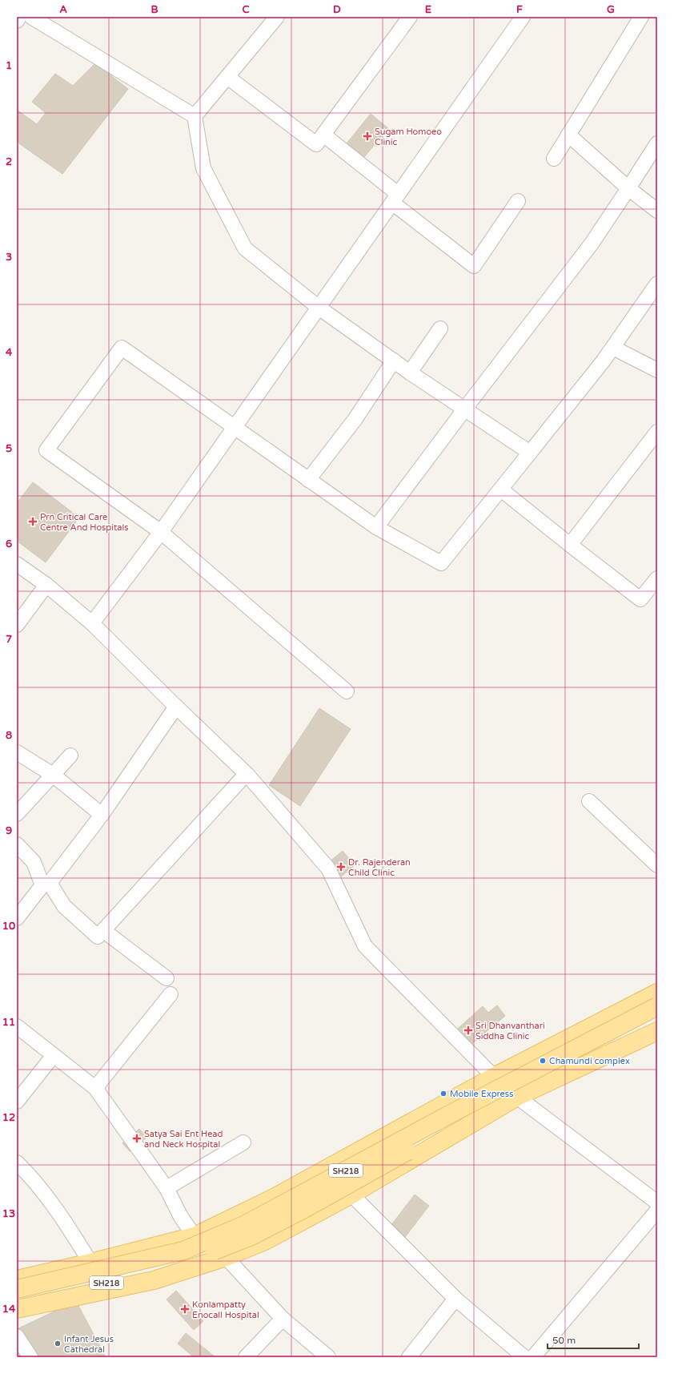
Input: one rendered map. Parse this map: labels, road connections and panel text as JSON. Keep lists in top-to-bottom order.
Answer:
{
  "streets": {
    "main road": ["SH218"]
  },
  "places": {
    "health": [
      "Sugam Homoeo Clinic",
      "Prn Critical Care Centre And Hospitals",
      "Dr. Rajenderan Child Clinic",
      "Sri Dhanvanthari Siddha Clinic",
      "Satya Sai Ent Head and Neck Hospital",
      "Konlampatty Enocall Hospital"
    ],
    "other": ["Chamundi complex", "Mobile Express", "Infant Jesus Cathedral"]
  },
  "scale_bar": "50 m",
  "grid": {
    "columns": [
      "A",
      "B",
      "C",
      "D",
      "E",
      "F",
      "G"
    ],
    "rows": [
      "1",
      "2",
      "3",
      "4",
      "5",
      "6",
      "7",
      "8",
      "9",
      "10",
      "11",
      "12",
      "13",
      "14"
    ]
  }
}
